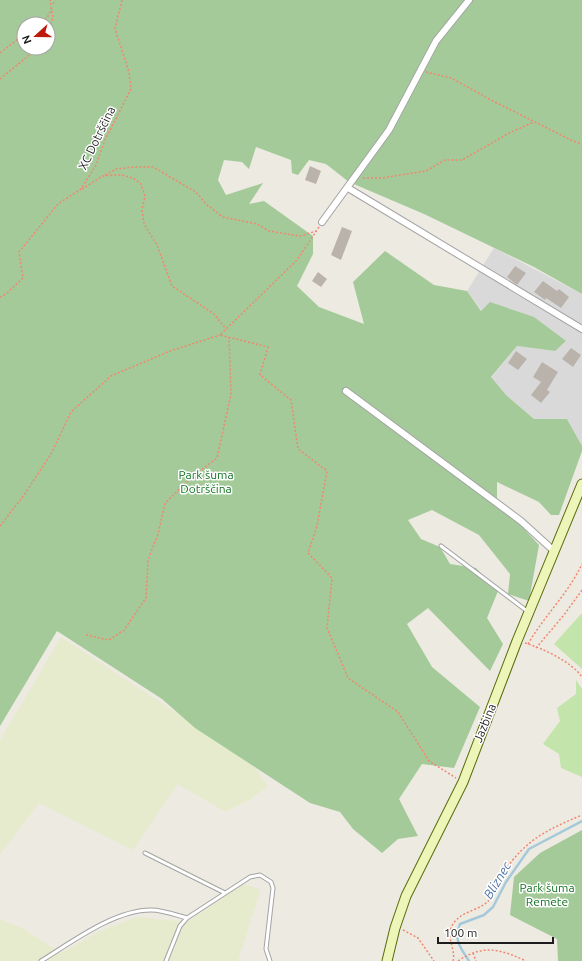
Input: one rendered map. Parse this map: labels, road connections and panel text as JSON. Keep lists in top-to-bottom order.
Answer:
{
  "streets": {
    "street": ["Jazbina"],
    "path": ["XC Dotrščina"]
  },
  "water": ["Bliznec"],
  "parks": ["Park šuma Dotrščina", "Park šuma Remete"],
  "scale_bar": "100 m",
  "north": "left"
}
